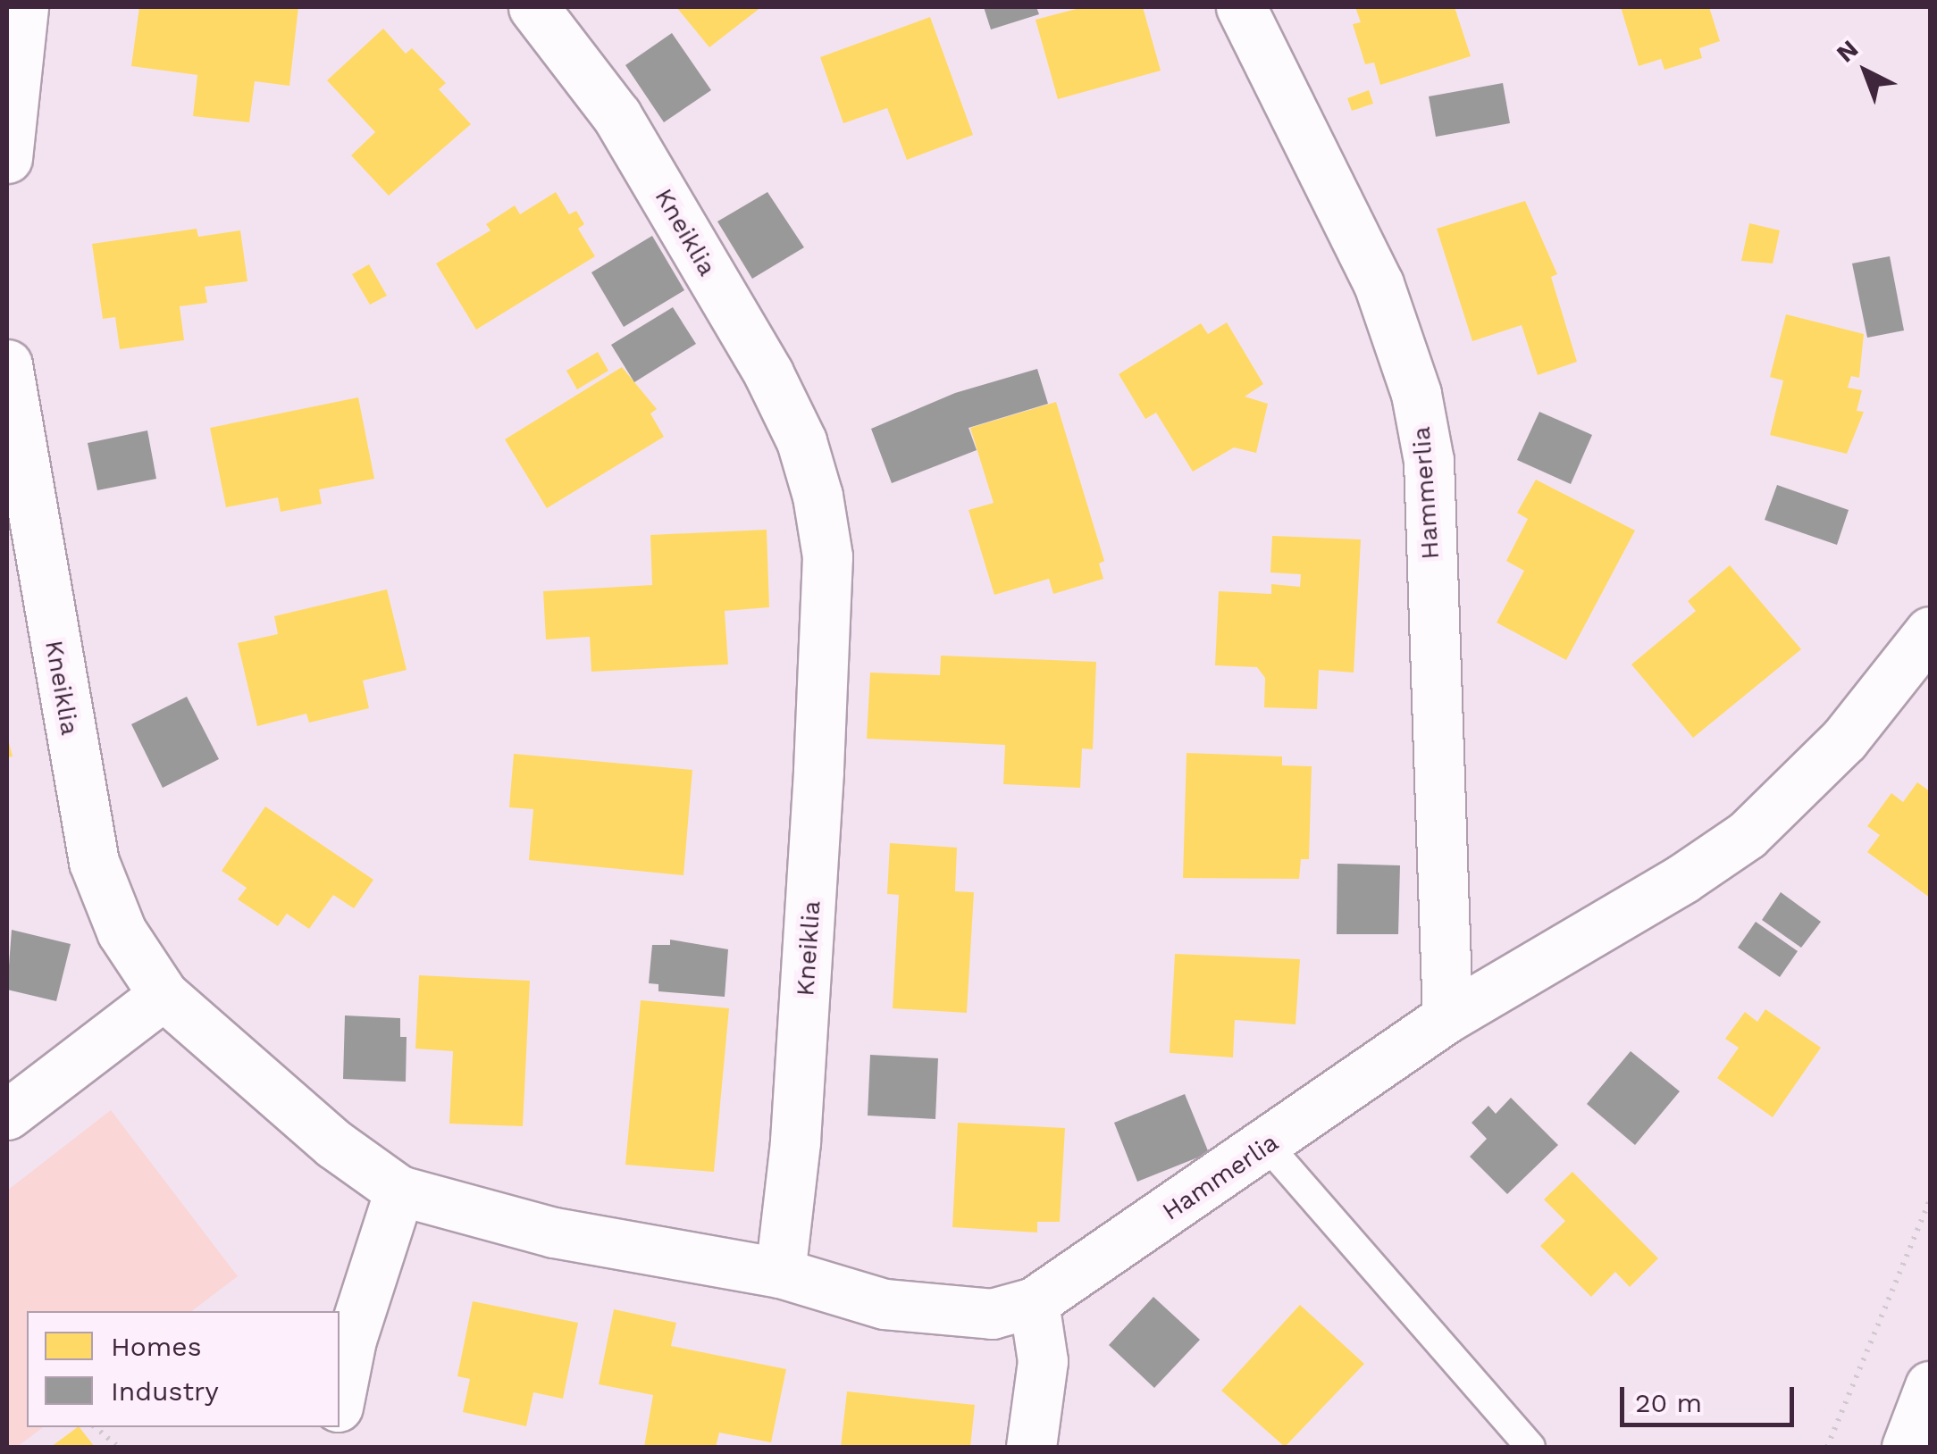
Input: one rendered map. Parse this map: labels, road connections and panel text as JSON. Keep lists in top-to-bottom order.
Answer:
{
  "streets": {
    "street": ["Kneiklia", "Hammerlia"]
  },
  "crossings": [
    ["Kneiklia", "Hammerlia"]
  ],
  "legend": ["Homes", "Industry"],
  "scale_bar": "20 m",
  "north": "top left"
}
